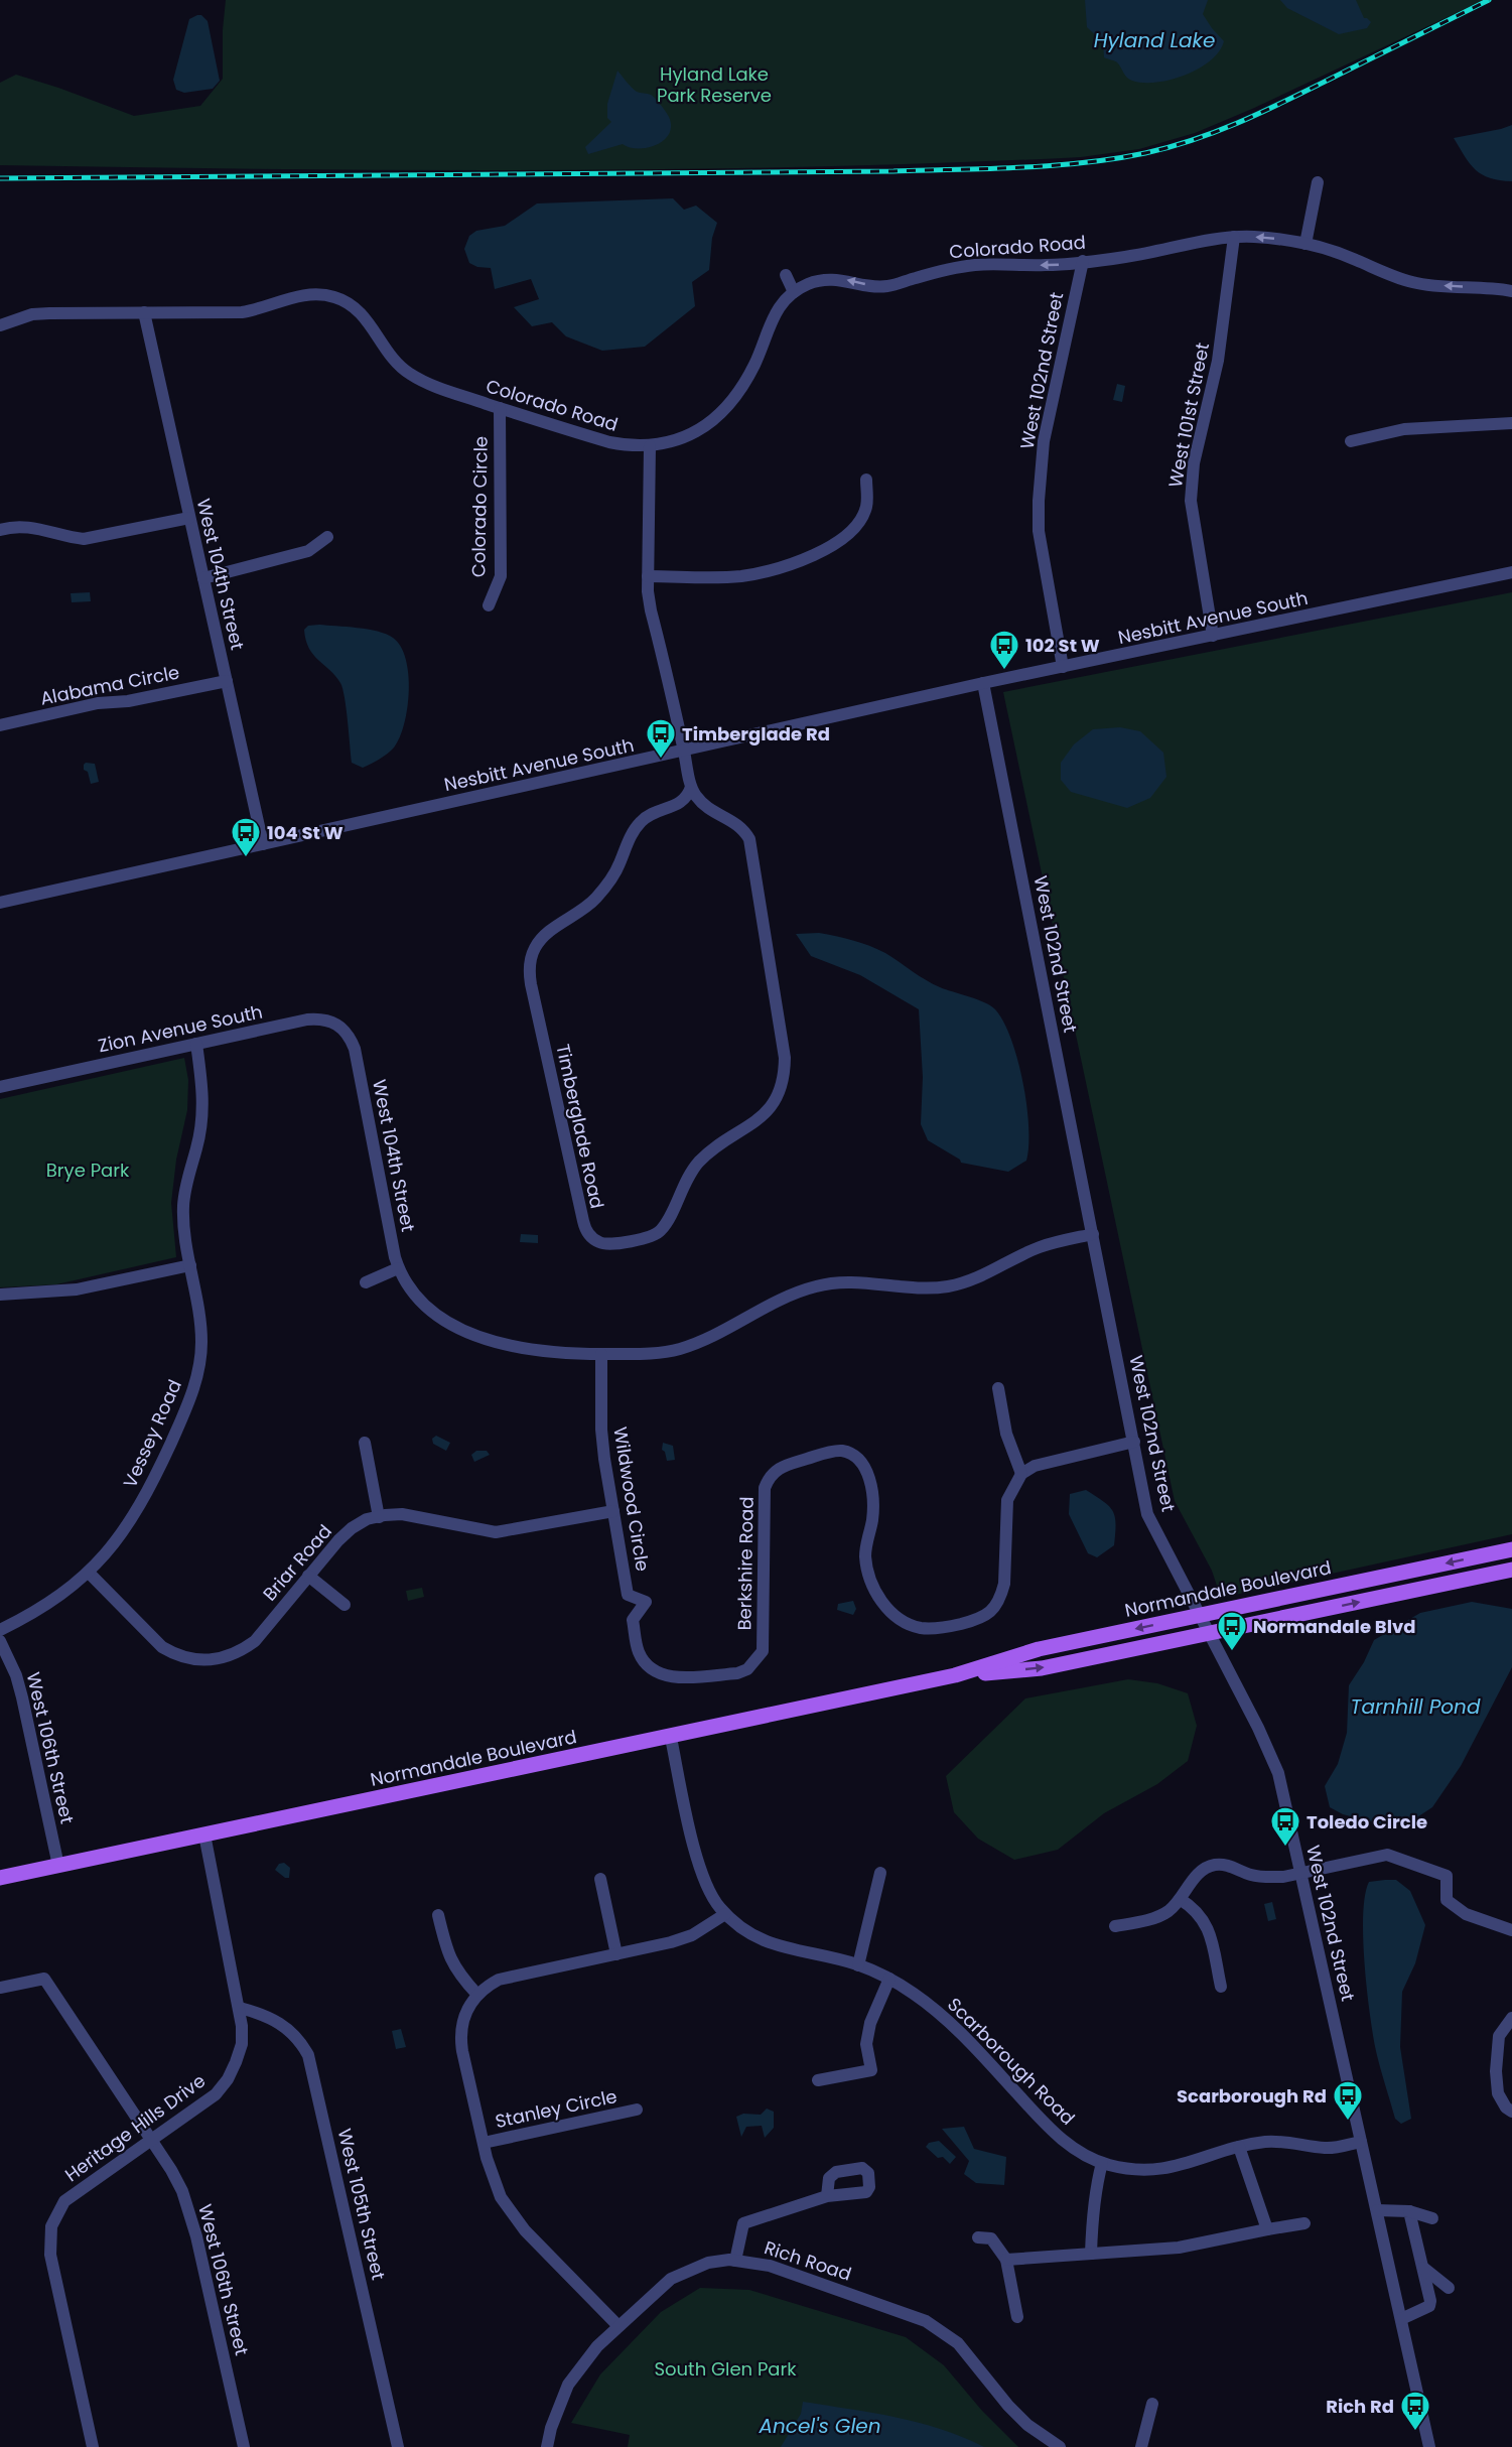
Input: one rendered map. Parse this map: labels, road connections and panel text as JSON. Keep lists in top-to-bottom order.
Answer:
{
  "streets": {
    "main road": ["Normandale Boulevard"],
    "street": [
      "Colorado Road",
      "West 102nd Street",
      "West 101st Street",
      "Colorado Circle",
      "West 104th Street",
      "Nesbitt Avenue South",
      "Alabama Circle",
      "Zion Avenue South",
      "Timberglade Road",
      "Vessey Road",
      "Wildwood Circle",
      "Briar Road",
      "Berkshire Road",
      "West 106th Street",
      "Scarborough Road",
      "Stanley Circle",
      "Heritage Hills Drive",
      "West 105th Street",
      "Rich Road"
    ]
  },
  "crossings": [
    ["Colorado Road", "West 102nd Street"],
    ["Colorado Road", "West 101st Street"],
    ["Colorado Road", "Colorado Circle"],
    ["Colorado Road", "West 104th Street"],
    ["West 102nd Street", "West 104th Street"],
    ["West 102nd Street", "Nesbitt Avenue South"],
    ["West 102nd Street", "Normandale Boulevard"],
    ["West 102nd Street", "Scarborough Road"],
    ["West 101st Street", "Nesbitt Avenue South"],
    ["West 104th Street", "Nesbitt Avenue South"],
    ["West 104th Street", "Alabama Circle"],
    ["West 104th Street", "Zion Avenue South"],
    ["West 104th Street", "Wildwood Circle"],
    ["Zion Avenue South", "Vessey Road"],
    ["Vessey Road", "Briar Road"],
    ["Wildwood Circle", "Briar Road"],
    ["Wildwood Circle", "Berkshire Road"],
    ["Normandale Boulevard", "West 106th Street"],
    ["Normandale Boulevard", "Scarborough Road"],
    ["Normandale Boulevard", "Heritage Hills Drive"],
    ["West 106th Street", "Heritage Hills Drive"],
    ["Heritage Hills Drive", "West 105th Street"]
  ],
  "water": ["Hyland Lake", "Tarnhill Pond", "Ancel's Glen"],
  "parks": ["Hyland Lake Park Reserve", "Brye Park", "South Glen Park"],
  "places": {
    "bus stop": [
      "102 St W",
      "Timberglade Rd",
      "104 St W",
      "Normandale Blvd",
      "Toledo Circle",
      "Scarborough Rd",
      "Rich Rd"
    ]
  }
}
